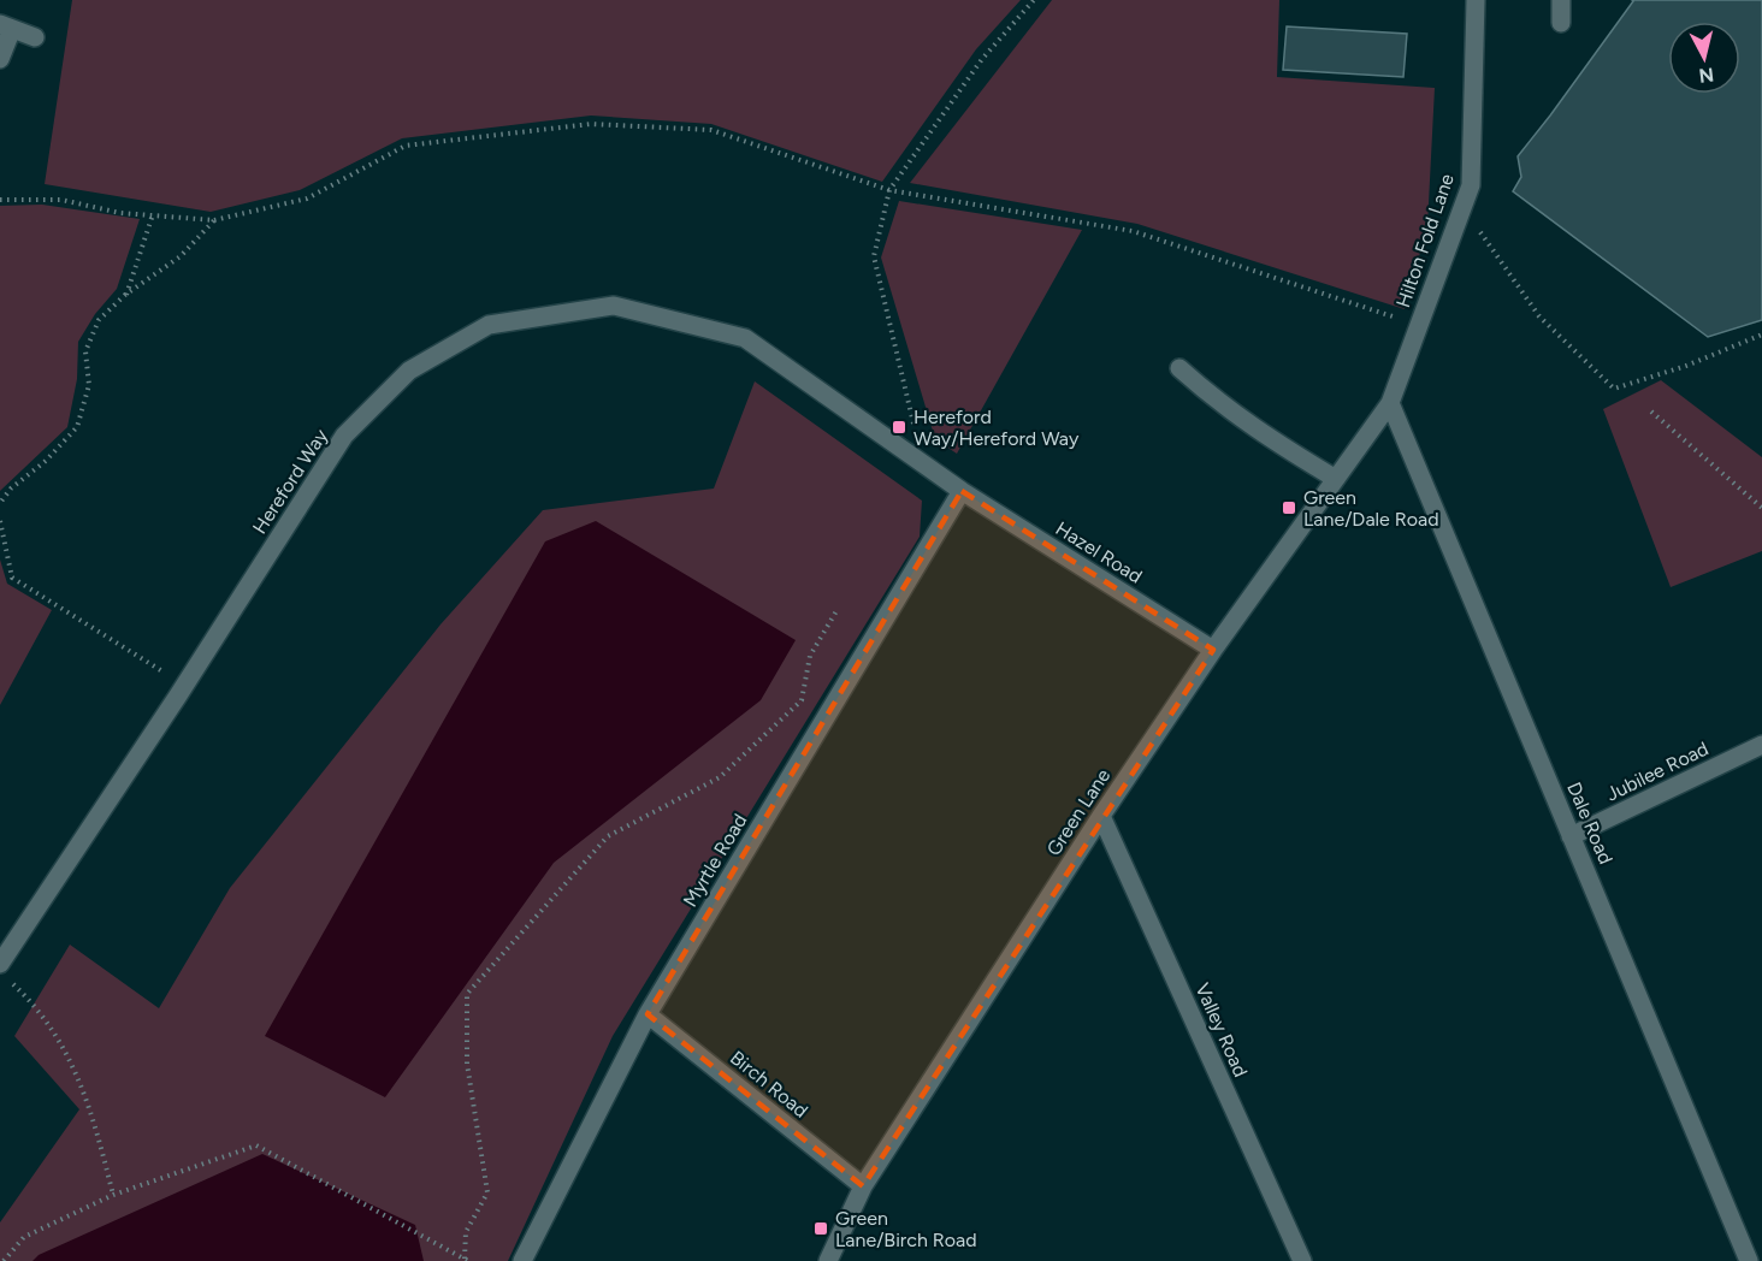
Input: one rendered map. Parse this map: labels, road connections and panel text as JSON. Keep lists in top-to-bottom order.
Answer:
{
  "streets": {
    "street": [
      "Hilton Fold Lane",
      "Hereford Way",
      "Hazel Road",
      "Jubilee Road",
      "Green Lane",
      "Dale Road",
      "Myrtle Road",
      "Valley Road",
      "Birch Road"
    ]
  },
  "crossings": [
    ["Hilton Fold Lane", "Green Lane"],
    ["Hilton Fold Lane", "Dale Road"],
    ["Hereford Way", "Hazel Road"],
    ["Hereford Way", "Myrtle Road"],
    ["Hazel Road", "Green Lane"],
    ["Hazel Road", "Myrtle Road"],
    ["Jubilee Road", "Dale Road"],
    ["Green Lane", "Dale Road"],
    ["Green Lane", "Valley Road"],
    ["Green Lane", "Birch Road"],
    ["Myrtle Road", "Birch Road"]
  ],
  "places": {
    "transit": ["Hereford Way/Hereford Way", "Green Lane/Dale Road", "Green Lane/Birch Road"]
  },
  "north": "bottom"
}
